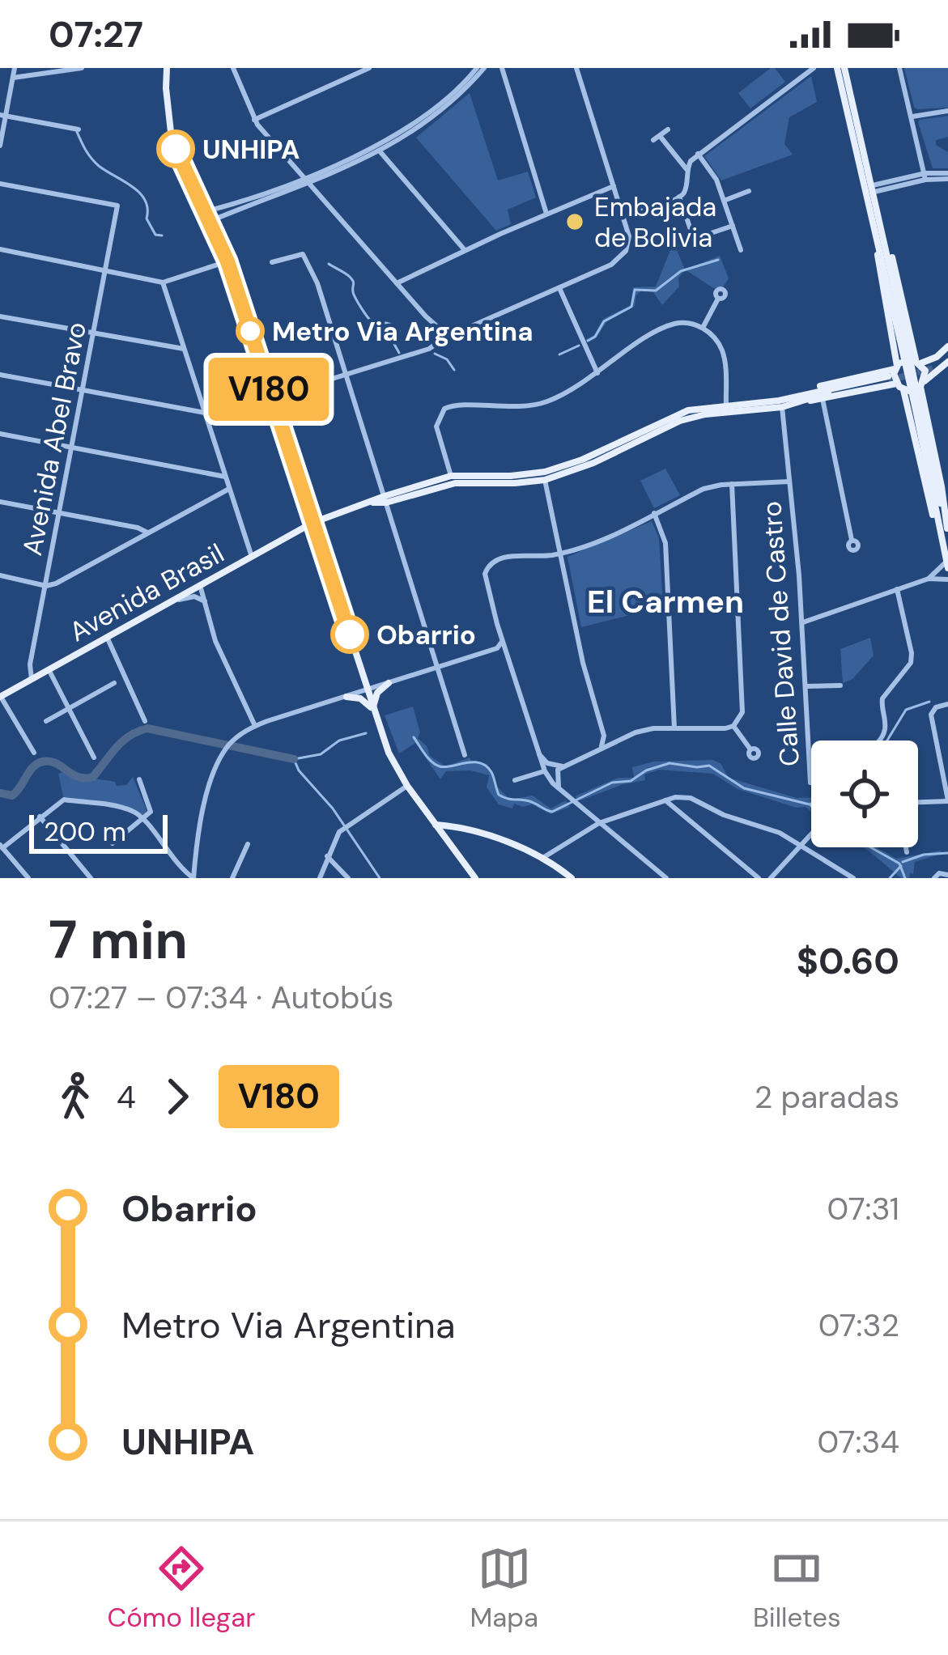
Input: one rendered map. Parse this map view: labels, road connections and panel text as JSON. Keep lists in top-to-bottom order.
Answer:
{
  "streets": {
    "main road": ["Avenida Brasil"],
    "street": ["Avenida Abel Bravo", "Calle David de Castro"]
  },
  "crossings": [
    ["Avenida Abel Bravo", "Avenida Brasil"]
  ],
  "districts": ["El Carmen"],
  "places": [
    "UNHIPA",
    "Embajada de Bolivia",
    "Metro Via Argentina",
    "Obarrio"
  ],
  "lines": ["bus line V180"],
  "scale_bar": "200 m",
  "page": {
    "status": "07:27",
    "on_map": "V180",
    "scale": "200 m",
    "heading": ["7 min", "07:27 – 07:34 · Autobús", "$0.60"],
    "legs": ["4", "V180", "2 paradas"],
    "list": [
      {
        "name": "Obarrio",
        "value": "07:31"
      },
      {
        "name": "Metro Via Argentina",
        "value": "07:32"
      },
      {
        "name": "UNHIPA",
        "value": "07:34"
      }
    ],
    "tabs": ["Cómo llegar", "Mapa", "Billetes"]
  }
}
